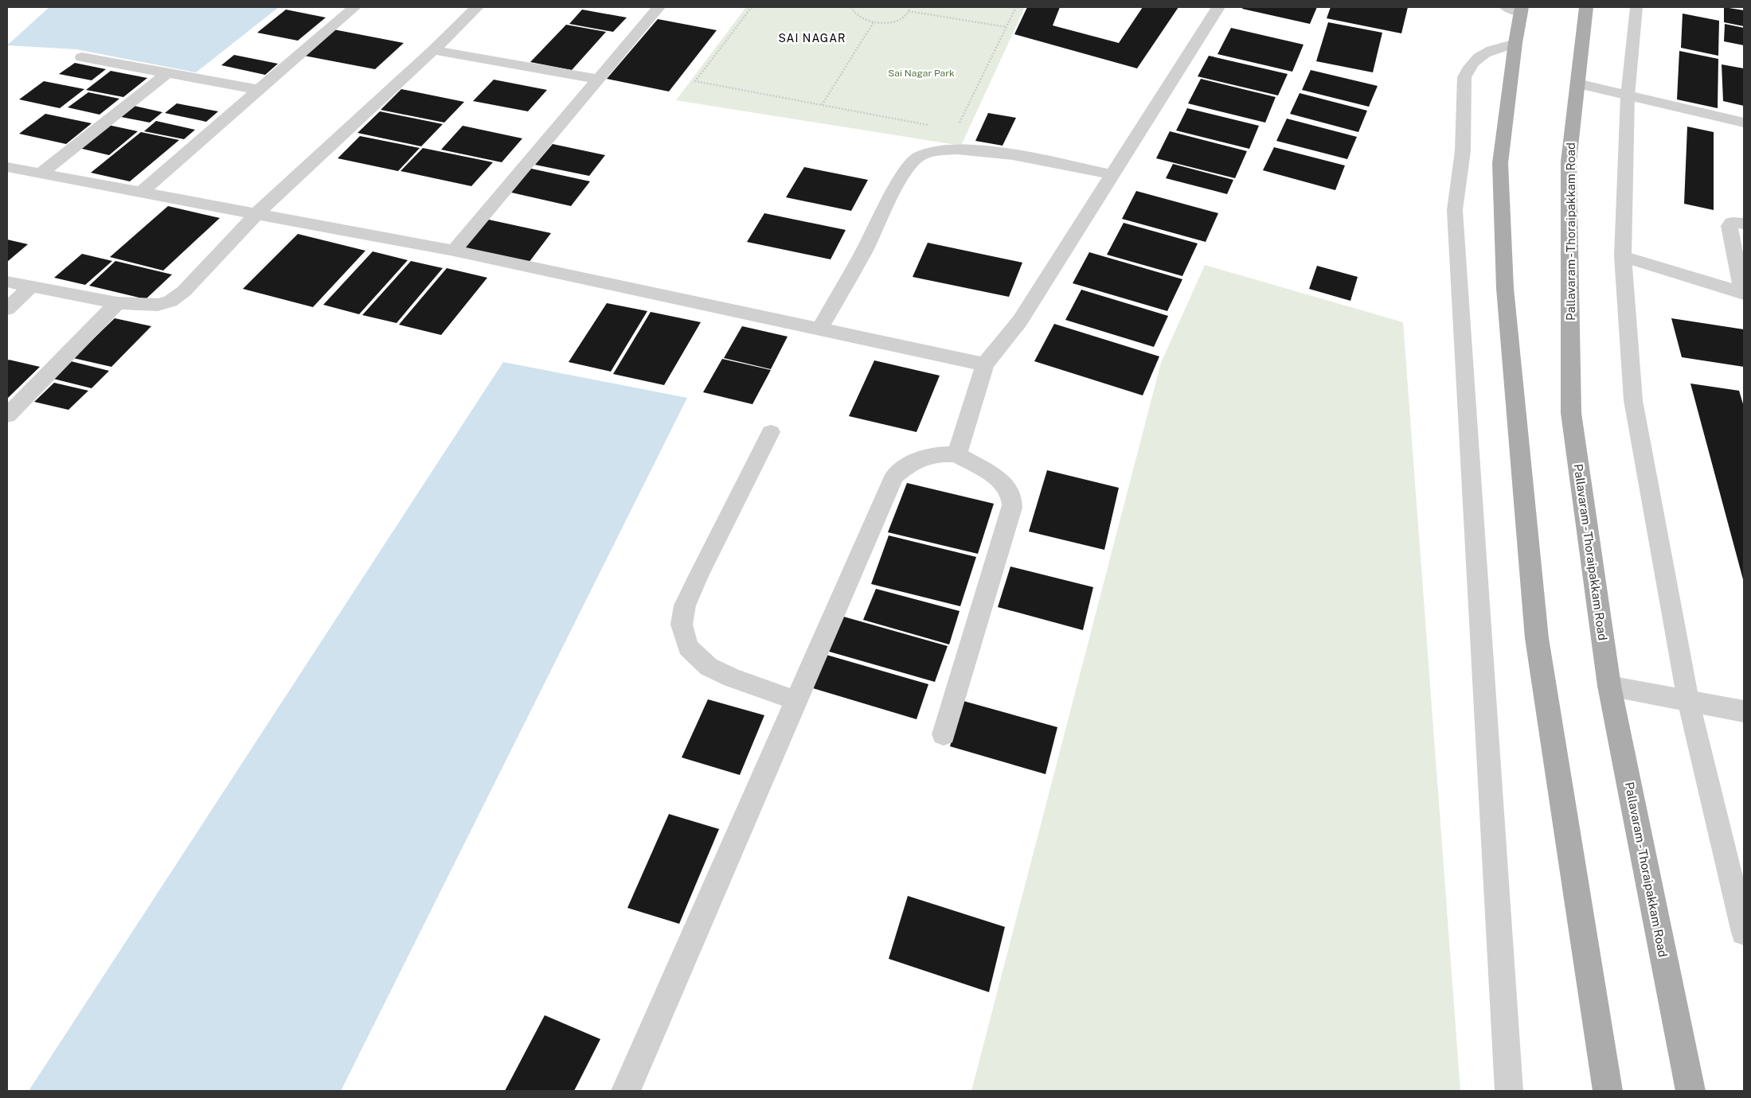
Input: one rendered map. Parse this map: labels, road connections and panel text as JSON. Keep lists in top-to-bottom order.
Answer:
{
  "streets": {
    "main road": ["Pallavaram - Thoraipakkam Road"]
  },
  "districts": ["SAI NAGAR"],
  "parks": ["Sai Nagar Park"]
}
